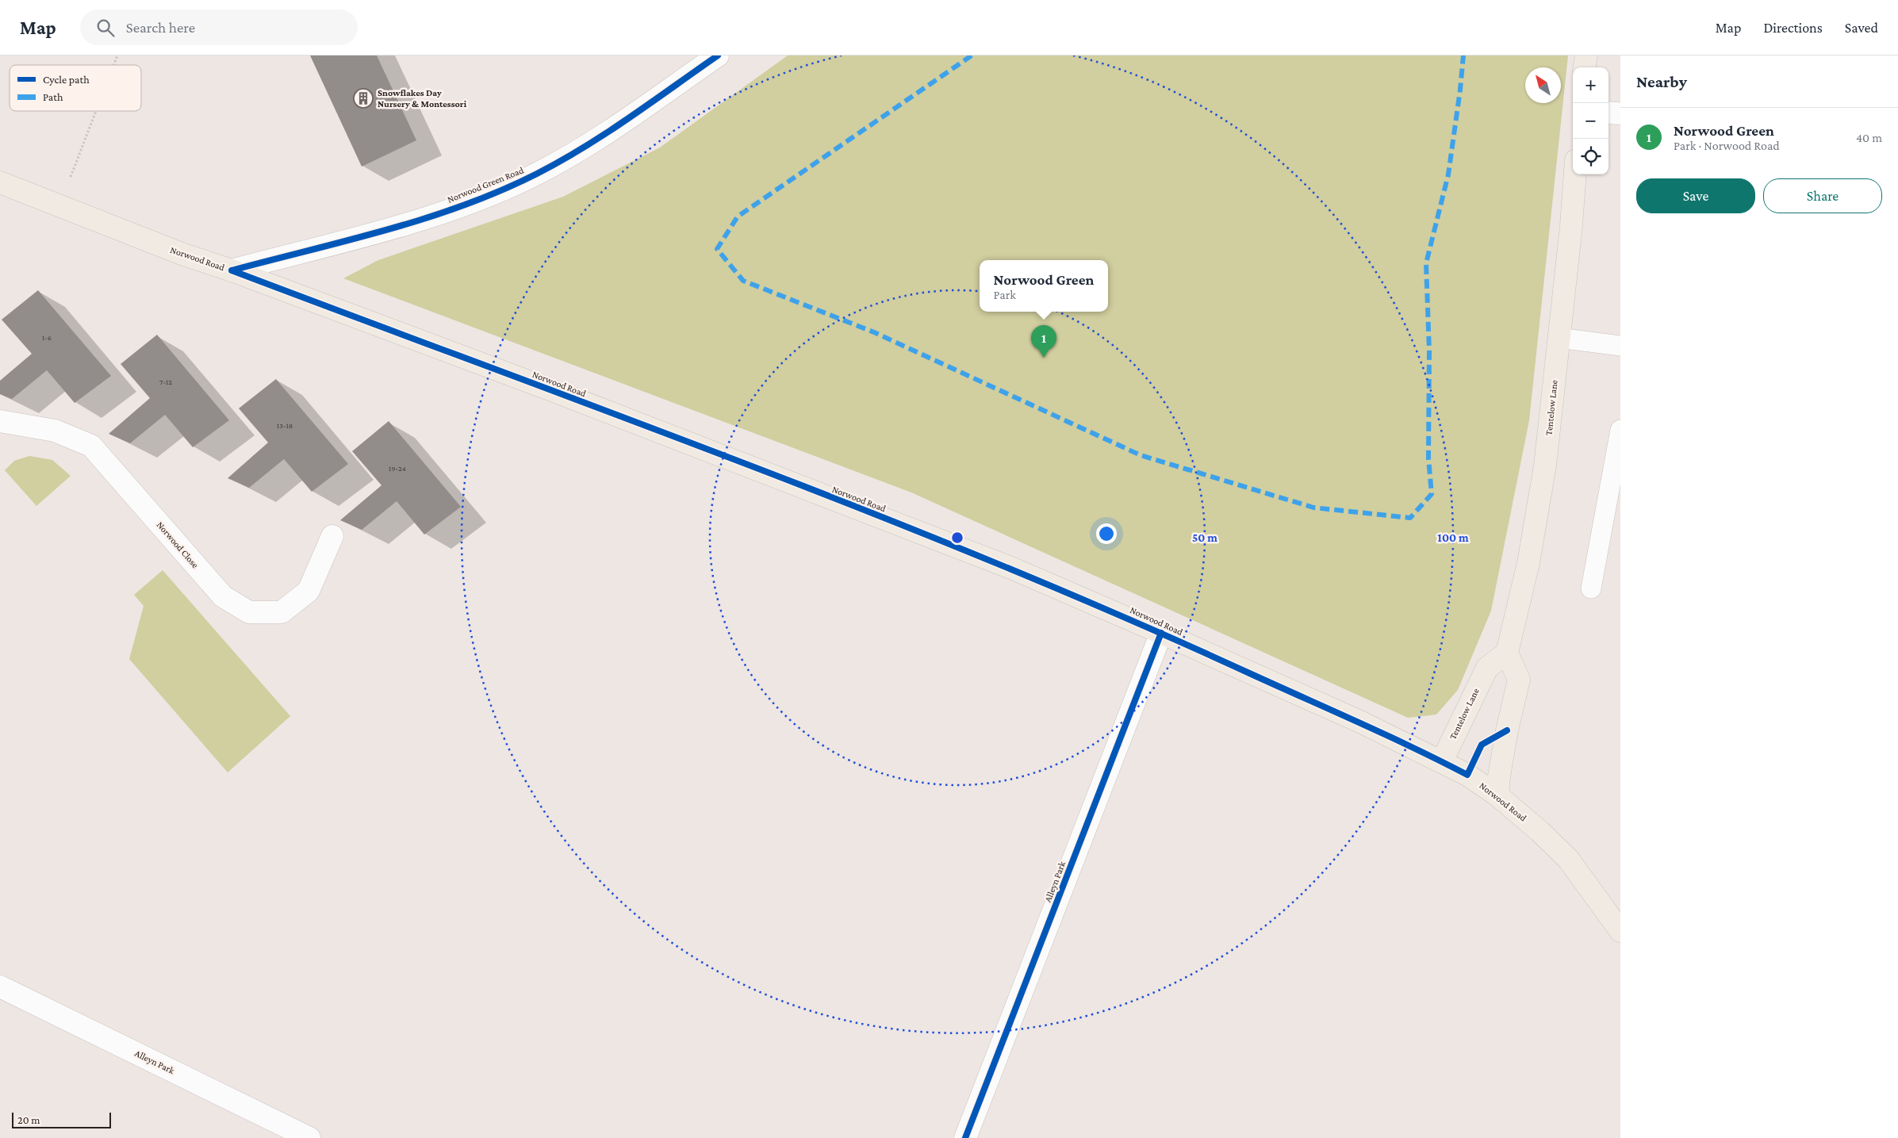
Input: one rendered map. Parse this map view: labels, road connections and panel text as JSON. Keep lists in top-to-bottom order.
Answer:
{
  "streets": {
    "main road": ["Norwood Road", "Tentelow Lane"],
    "street": ["Norwood Green Road", "Norwood Close", "Alleyn Park"]
  },
  "crossings": [
    ["Norwood Green Road", "Norwood Road"],
    ["Norwood Road", "Tentelow Lane"],
    ["Norwood Road", "Alleyn Park"]
  ],
  "places": {
    "building": ["Snowflakes Day Nursery & Montessori"]
  },
  "house_numbers": [
    "1-6",
    "7-12",
    "13-18",
    "19-24"
  ],
  "legend": ["Cycle path", "Path"],
  "scale_bar": "20 m",
  "north": "top left",
  "page": {
    "header": "Map",
    "search": "Search here",
    "nav": ["Map", "Directions", "Saved"],
    "heading": "Nearby",
    "map_buttons": ["+", "−"],
    "list": [
      {
        "mark": "1",
        "name": "Norwood Green",
        "note": "Park · Norwood Road",
        "value": "40 m"
      }
    ],
    "buttons": ["Save", "Share"],
    "popup": ["Norwood Green", "Park"],
    "pins": "1",
    "scale": "20 m"
  },
  "rings": ["50 m", "100 m"]
}
